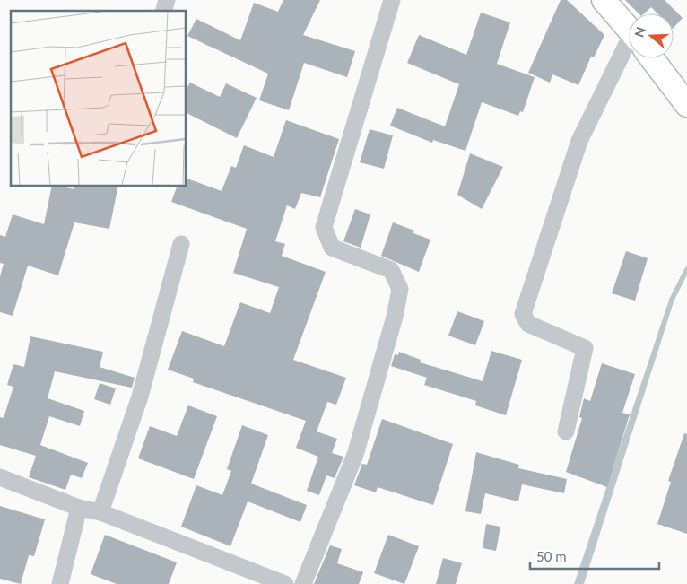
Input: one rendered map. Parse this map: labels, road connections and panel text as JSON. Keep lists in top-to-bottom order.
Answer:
{
  "scale_bar": "50 m",
  "north": "left"
}
